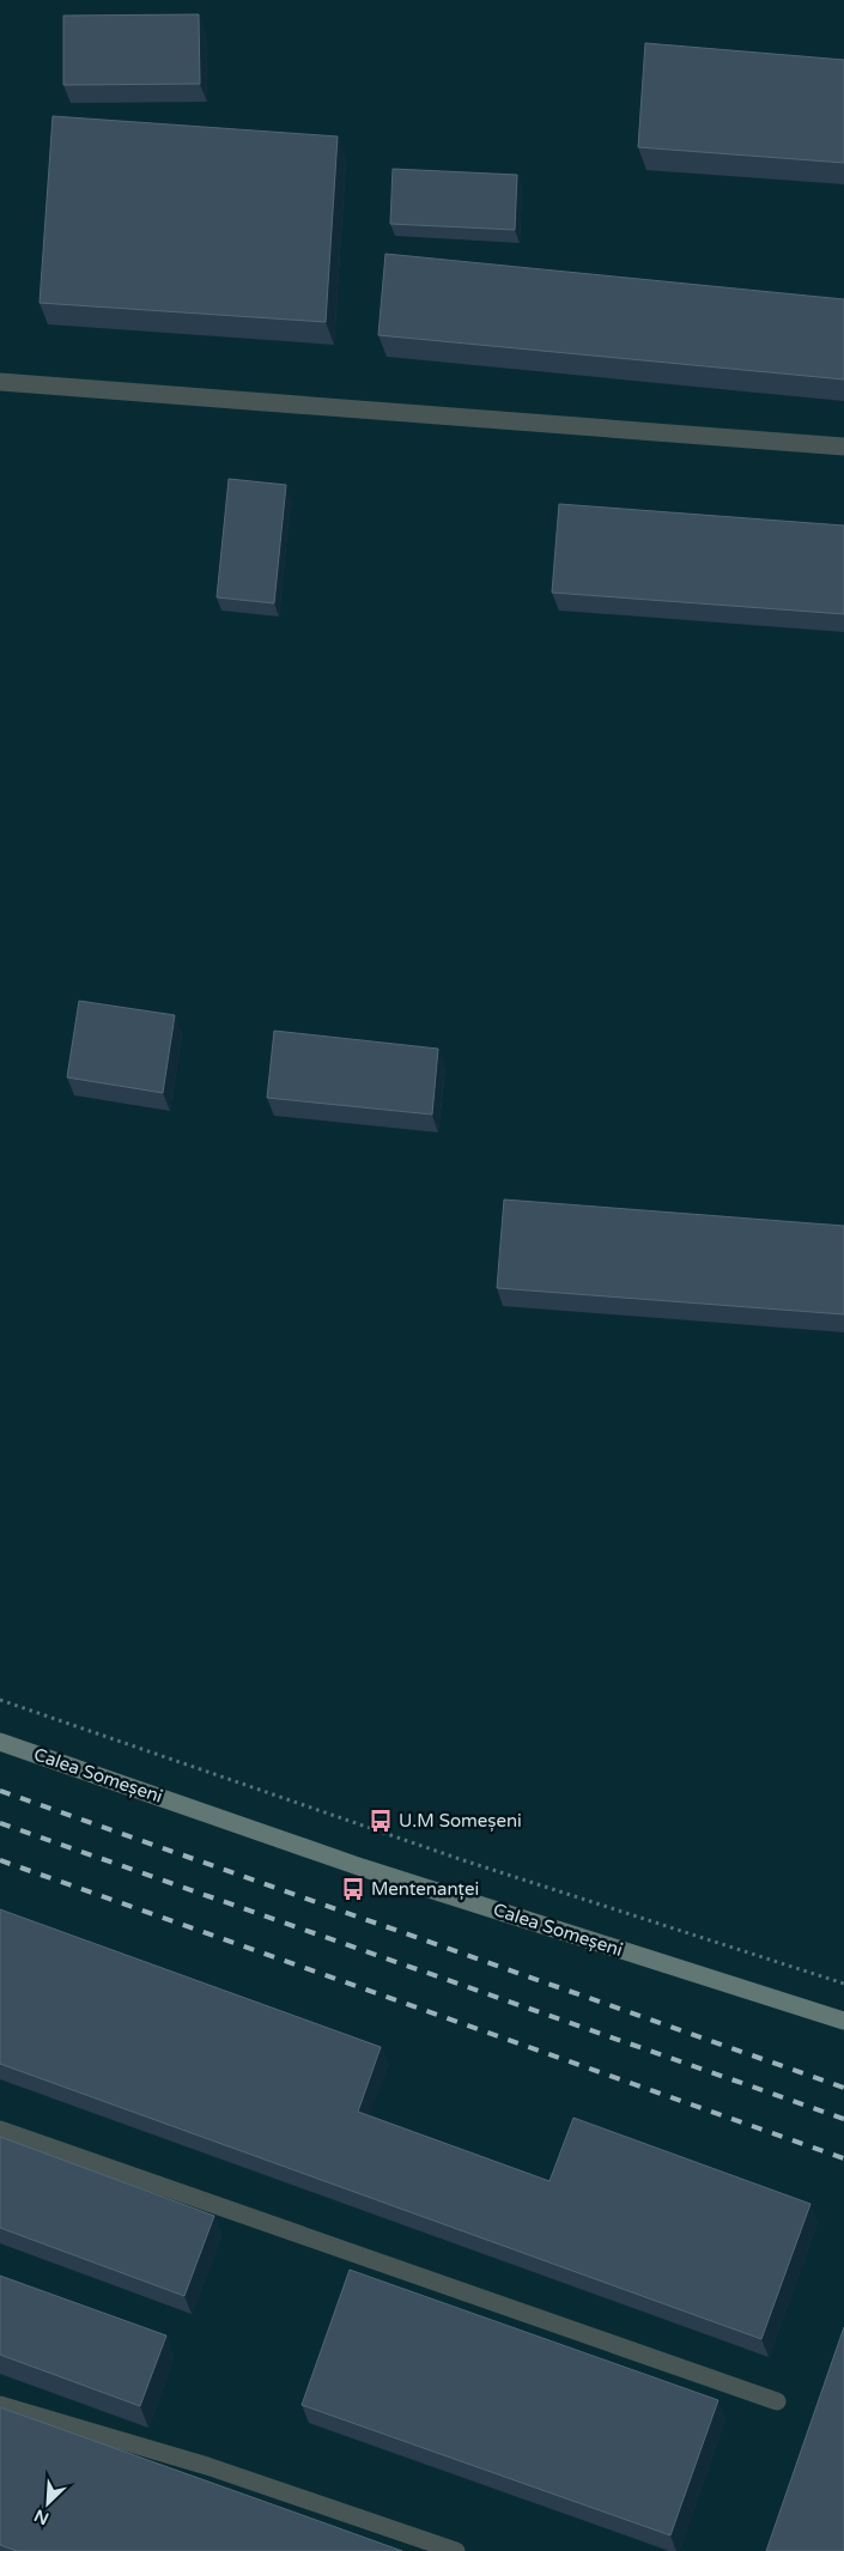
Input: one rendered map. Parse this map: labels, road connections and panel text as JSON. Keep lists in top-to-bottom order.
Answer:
{
  "streets": {
    "main road": ["Calea Someșeni"]
  },
  "places": {
    "bus stop": ["U.M Someșeni", "Mentenanței"]
  },
  "north": "bottom left"
}
